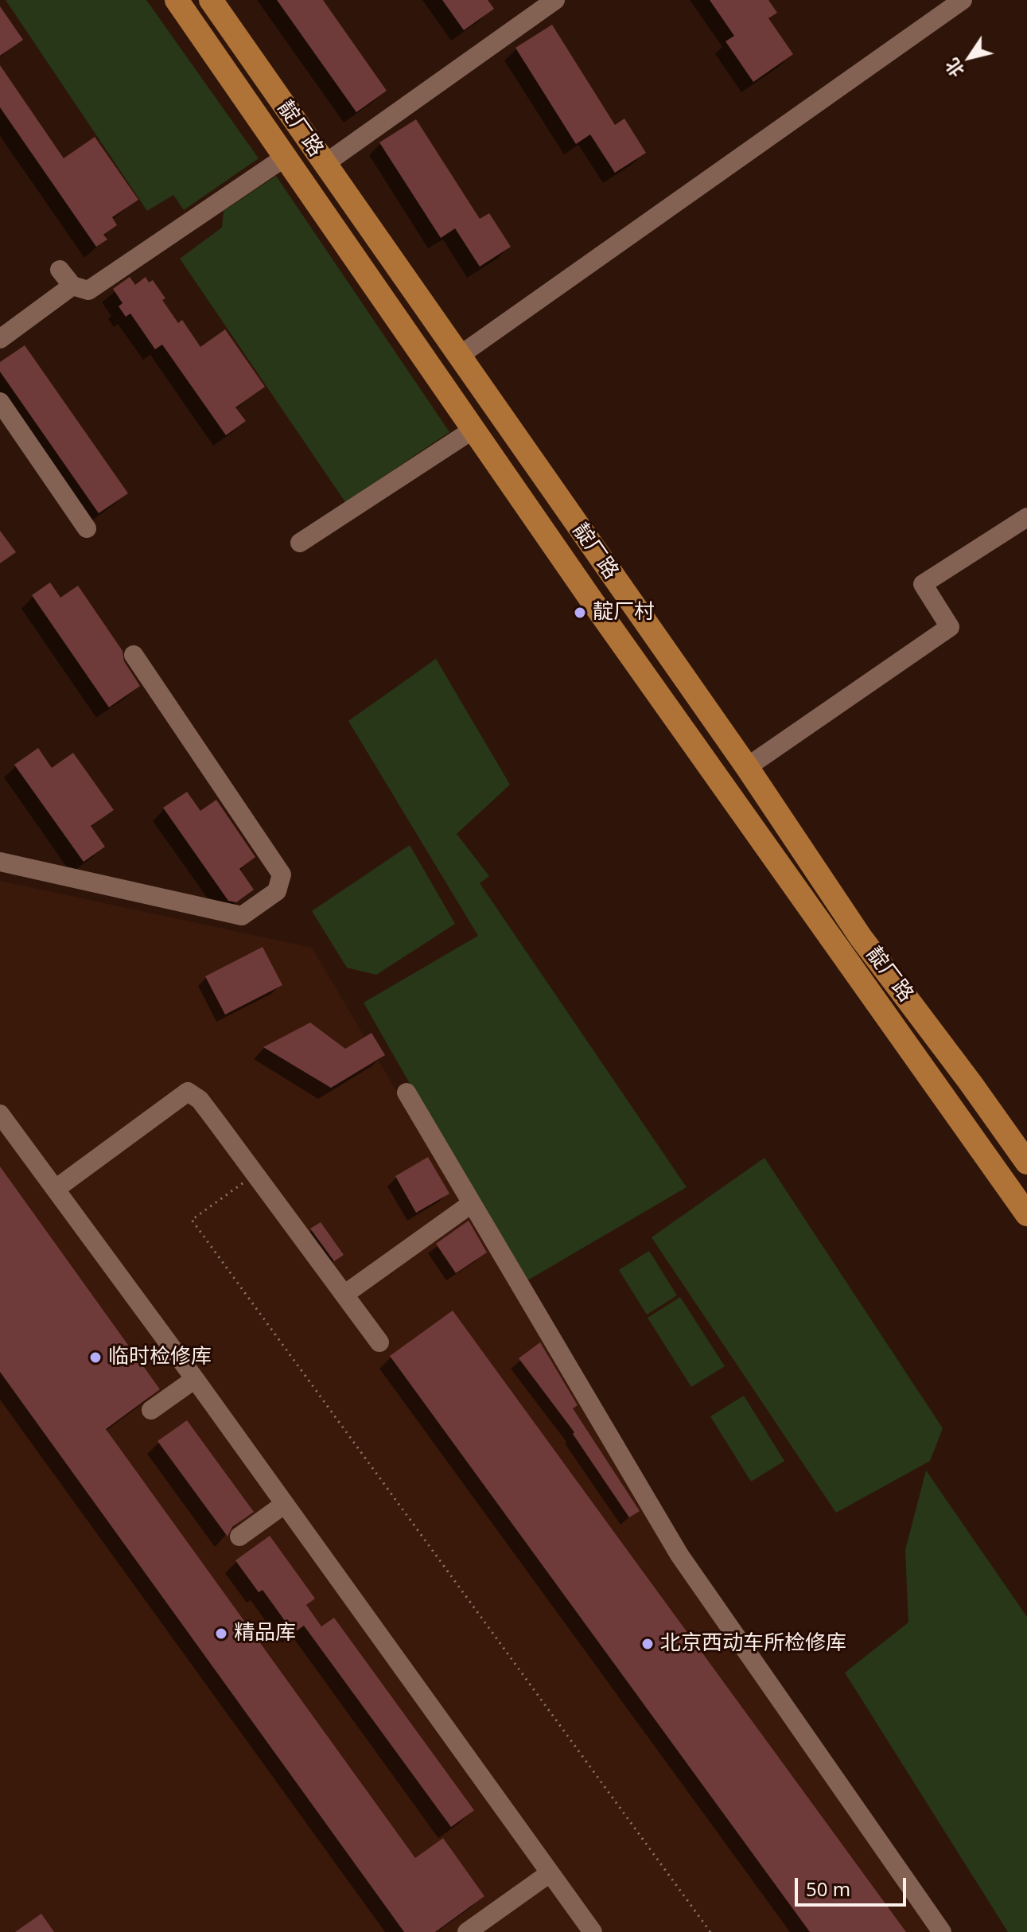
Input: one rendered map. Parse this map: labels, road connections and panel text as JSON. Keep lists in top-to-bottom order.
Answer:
{
  "streets": {
    "main road": ["靛厂路"]
  },
  "places": [
    "靛厂村",
    "临时检修库",
    "精品库",
    "北京西动车所检修库"
  ],
  "scale_bar": "50 m",
  "north": "bottom left"
}
